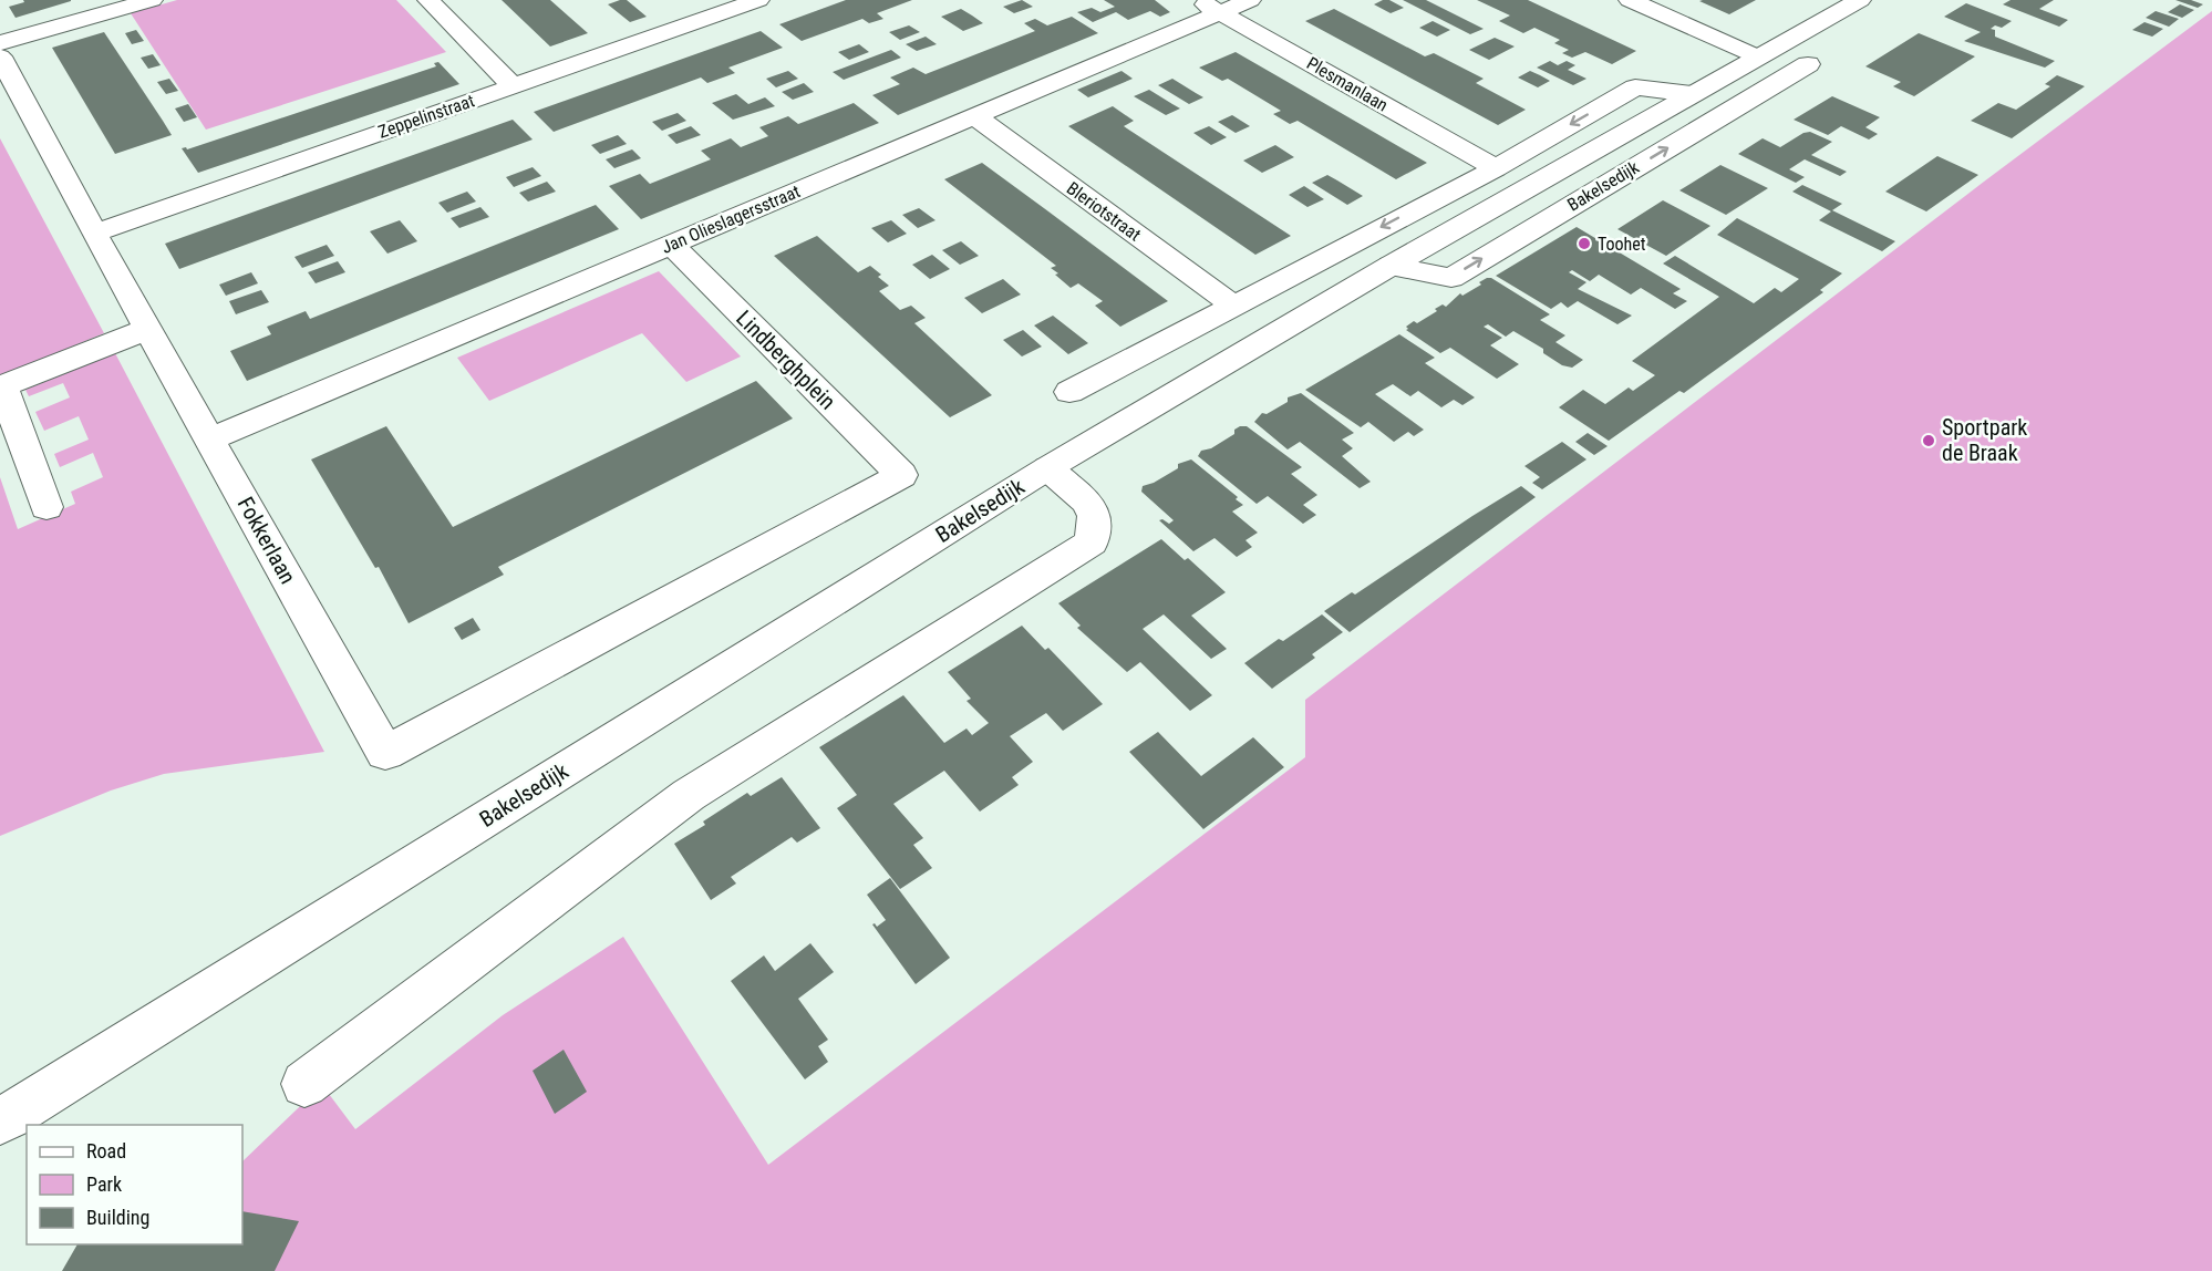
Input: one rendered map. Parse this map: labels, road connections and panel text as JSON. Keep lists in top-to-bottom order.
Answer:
{
  "streets": {
    "street": [
      "Plesmanlaan",
      "Zeppelinstraat",
      "Bakelsedijk",
      "Bleriotstraat",
      "Jan Olieslagersstraat",
      "Lindberghplein",
      "Fokkerlaan"
    ]
  },
  "crossings": [
    ["Plesmanlaan", "Jan Olieslagersstraat"],
    ["Zeppelinstraat", "Fokkerlaan"],
    ["Bleriotstraat", "Jan Olieslagersstraat"],
    ["Jan Olieslagersstraat", "Lindberghplein"],
    ["Jan Olieslagersstraat", "Fokkerlaan"],
    ["Lindberghplein", "Fokkerlaan"]
  ],
  "places": ["Toohet", "Sportpark de Braak"],
  "legend": ["Road", "Park", "Building"]
}
